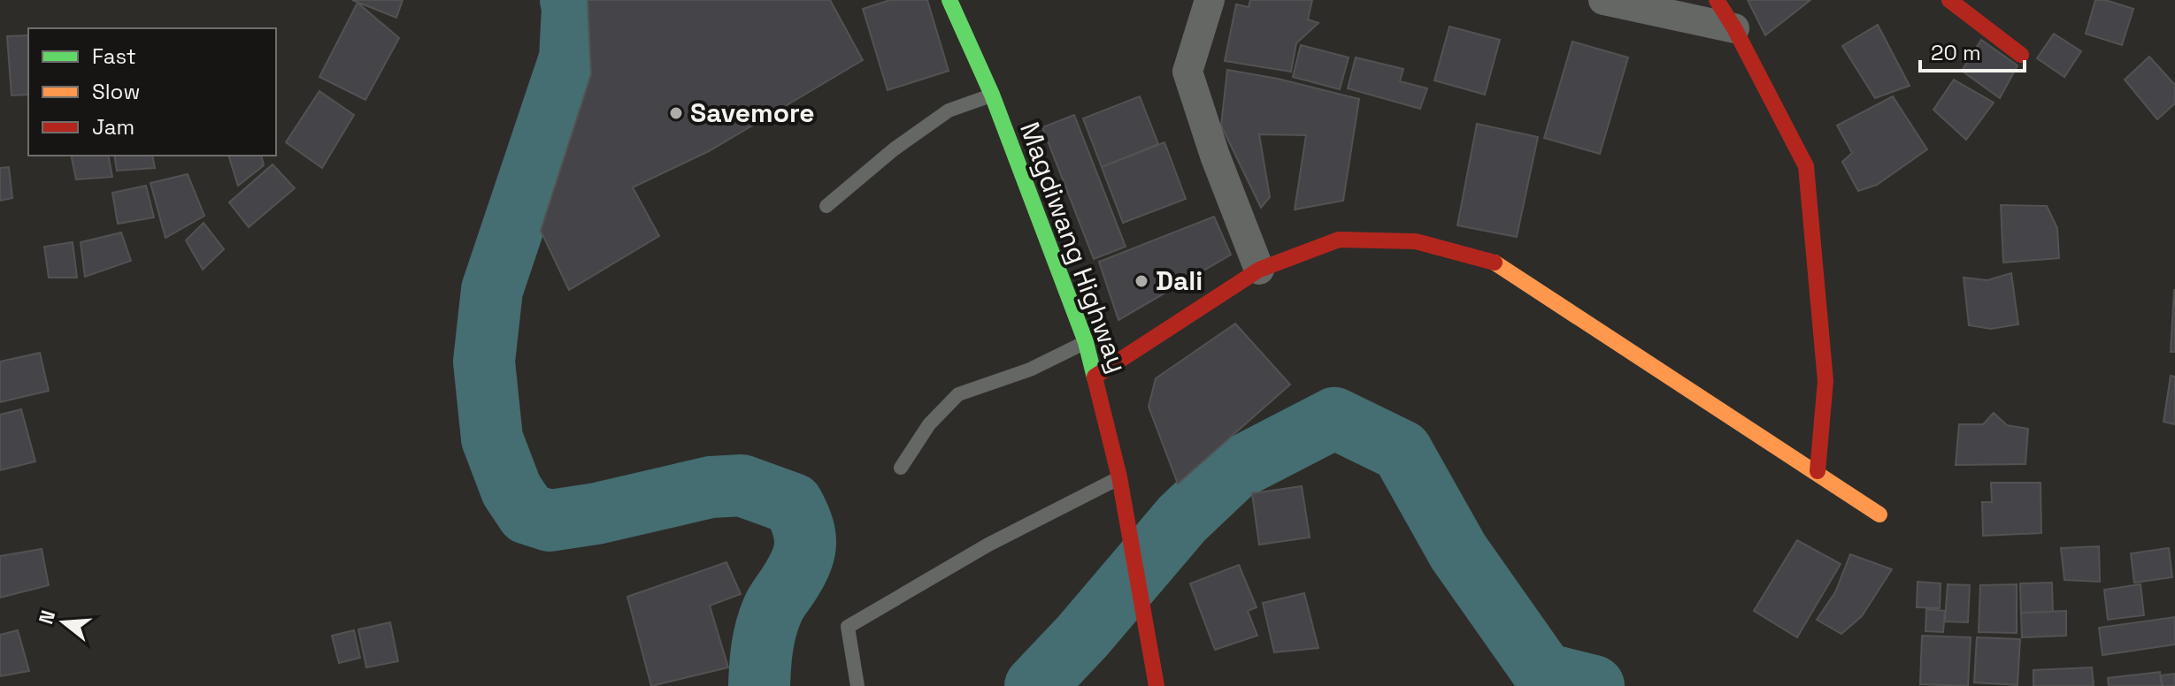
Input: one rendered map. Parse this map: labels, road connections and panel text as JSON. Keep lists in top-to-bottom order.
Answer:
{
  "streets": {
    "street": ["Magdiwang Highway"]
  },
  "places": ["Savemore", "Dali"],
  "legend": ["Fast", "Slow", "Jam"],
  "scale_bar": "20 m",
  "north": "left"
}
